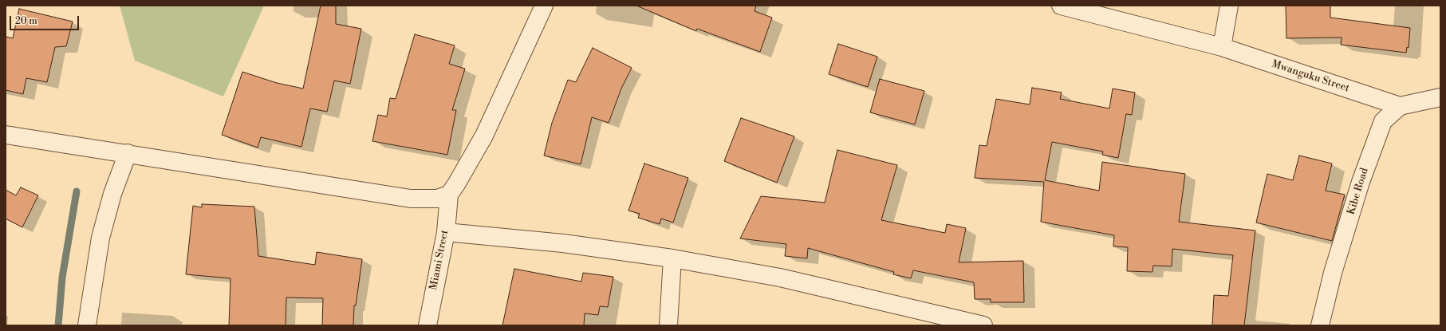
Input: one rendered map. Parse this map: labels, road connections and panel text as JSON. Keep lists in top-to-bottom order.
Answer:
{
  "streets": {
    "street": ["Mwanguku Street", "Kibe Road", "Miami Street"]
  },
  "crossings": [
    ["Mwanguku Street", "Kibe Road"]
  ],
  "scale_bar": "20 m"
}
